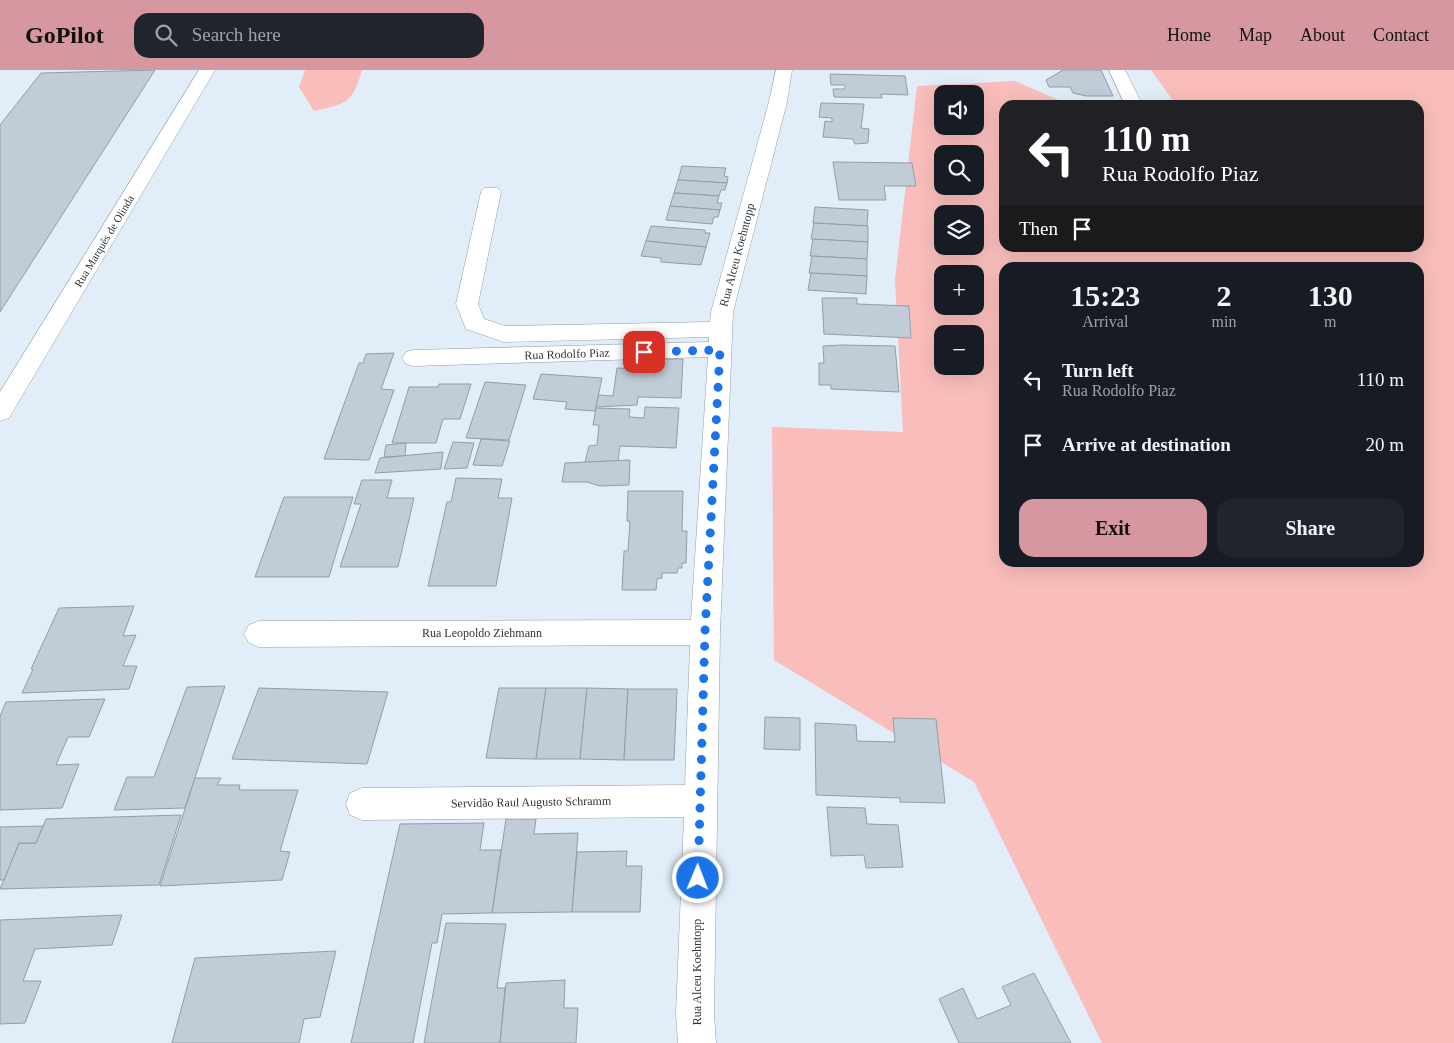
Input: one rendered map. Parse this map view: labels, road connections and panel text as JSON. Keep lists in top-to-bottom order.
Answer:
{
  "streets": {
    "street": [
      "Rua Marquês de Olinda",
      "Rua Alceu Koehntopp",
      "Rua Rodolfo Piaz",
      "Rua Leopoldo Ziehmann",
      "Servidão Raul Augusto Schramm"
    ]
  },
  "crossings": [
    ["Rua Alceu Koehntopp", "Rua Rodolfo Piaz"],
    ["Rua Alceu Koehntopp", "Rua Leopoldo Ziehmann"],
    ["Rua Alceu Koehntopp", "Servidão Raul Augusto Schramm"]
  ],
  "page": {
    "header": "GoPilot",
    "search": "Search here",
    "nav": [
      "Home",
      "Map",
      "About",
      "Contact"
    ],
    "map_buttons": ["+", "−"],
    "turn": ["110 m", "Rua Rodolfo Piaz"],
    "then": "Then",
    "eta": [
      "15:23",
      "Arrival",
      "2",
      "min",
      "130",
      "m"
    ],
    "list": [
      {
        "name": "Turn left",
        "note": "Rua Rodolfo Piaz",
        "value": "110 m"
      },
      {
        "name": "Arrive at destination",
        "value": "20 m"
      }
    ],
    "buttons": ["Exit", "Share"]
  }
}
